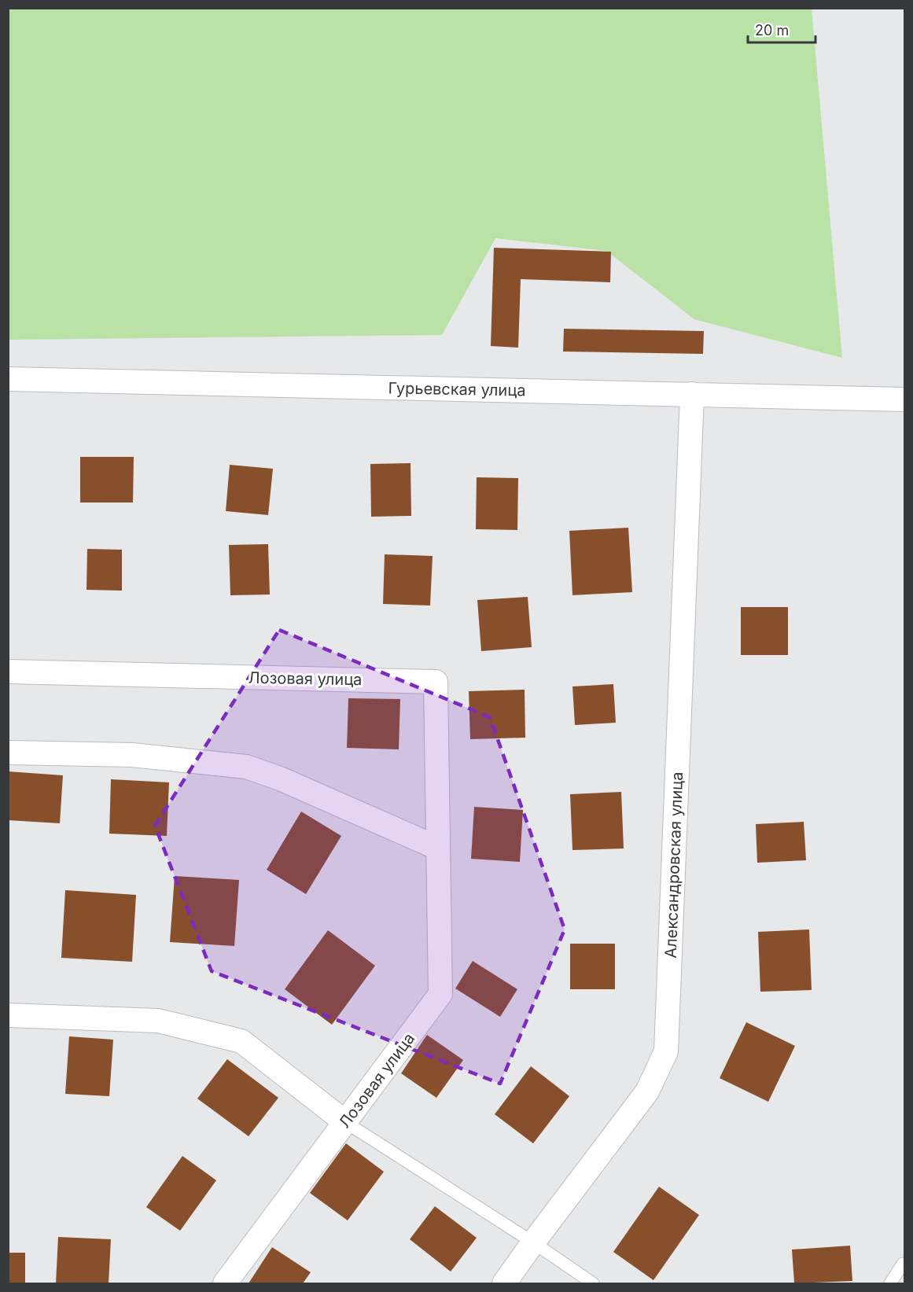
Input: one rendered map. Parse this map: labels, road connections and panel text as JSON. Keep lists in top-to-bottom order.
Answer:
{
  "streets": {
    "street": ["Гурьевская улица", "Лозовая улица", "Александровская улица"]
  },
  "crossings": [
    ["Гурьевская улица", "Александровская улица"]
  ],
  "scale_bar": "20 m"
}
